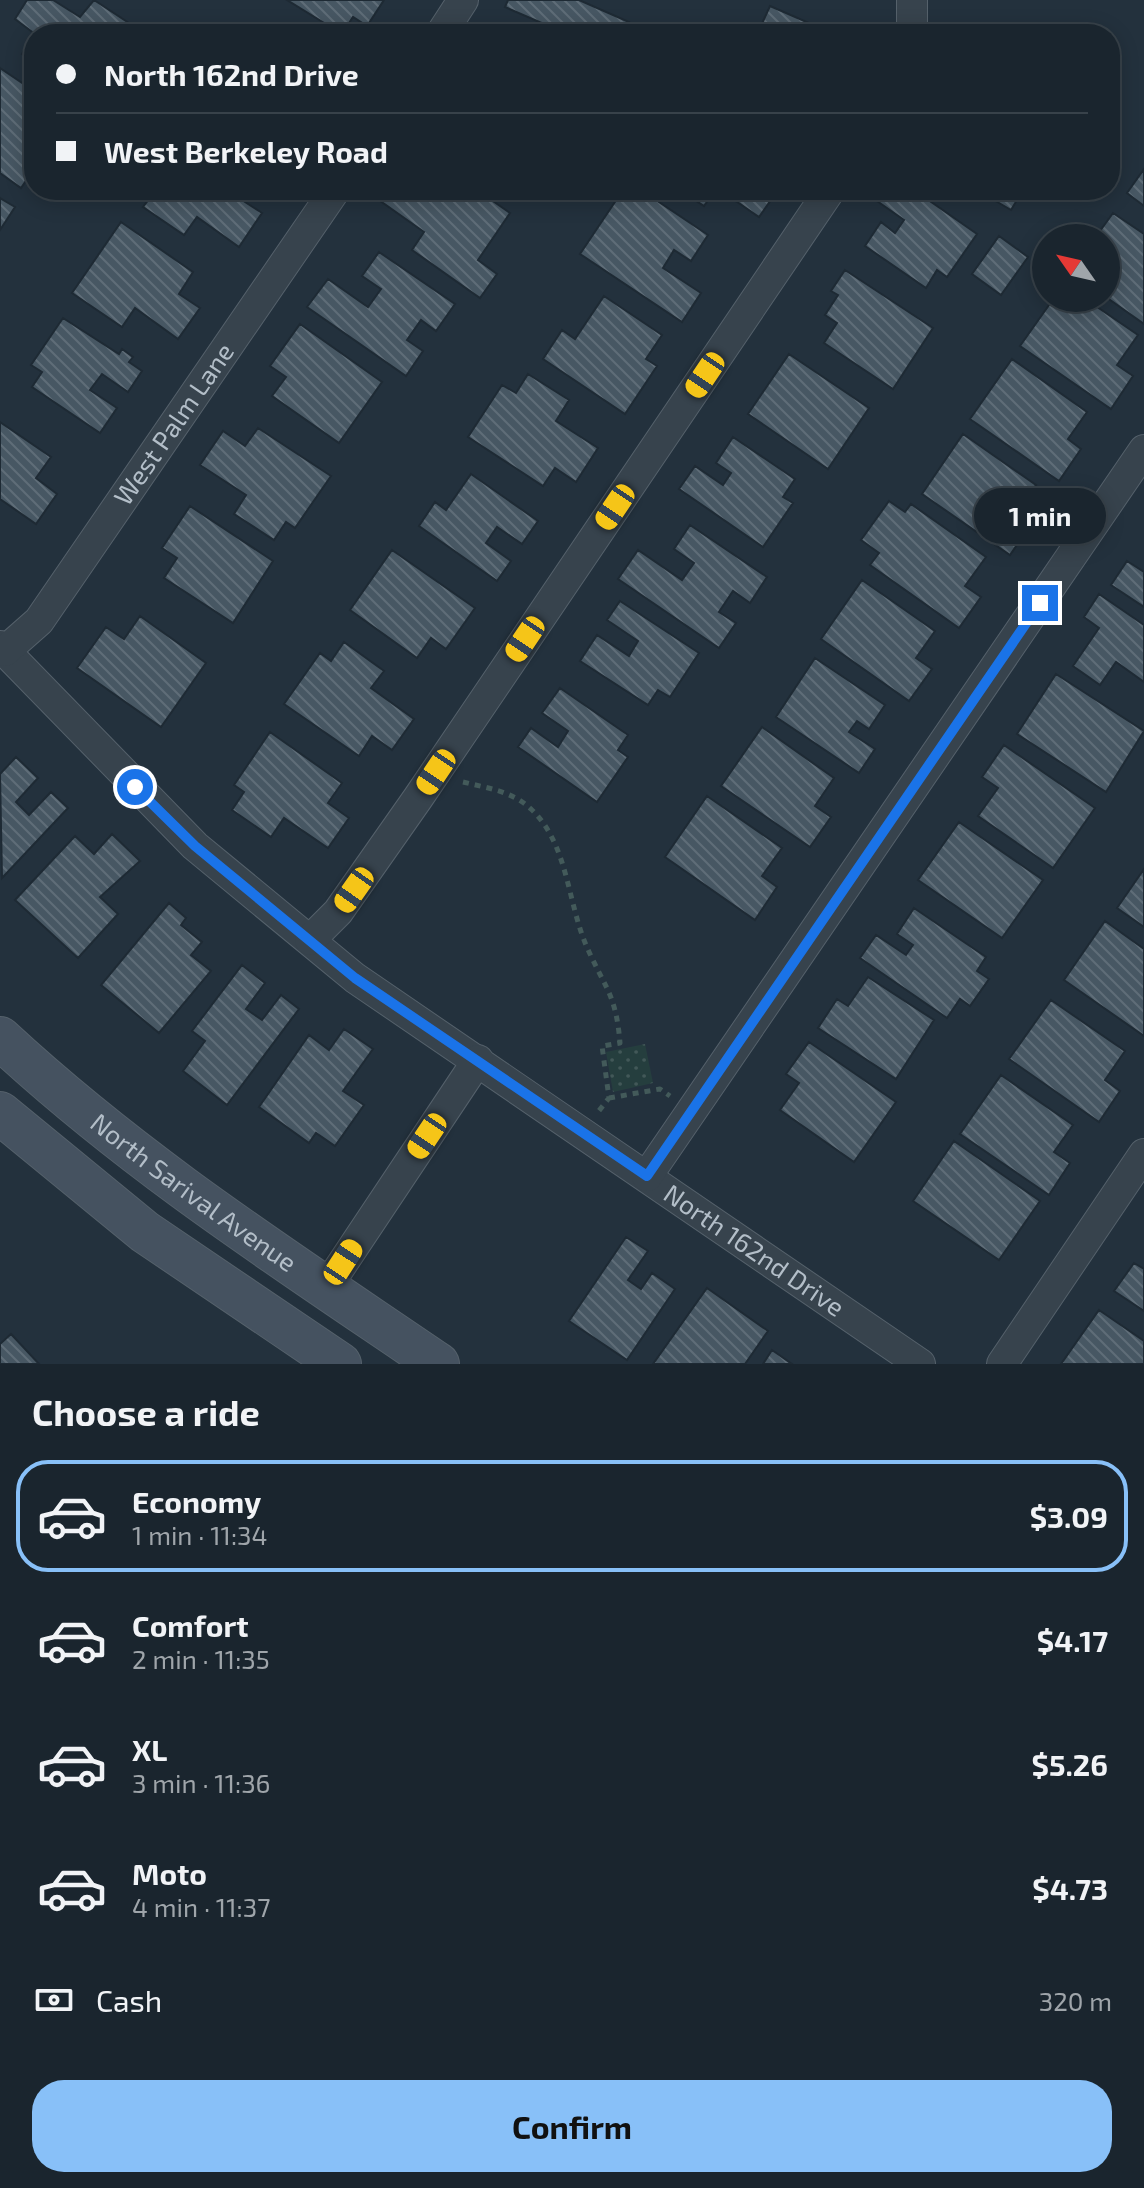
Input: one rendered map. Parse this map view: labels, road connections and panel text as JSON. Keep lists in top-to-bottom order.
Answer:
{
  "streets": {
    "main road": ["North Sarival Avenue"],
    "street": ["West Palm Lane", "North 162nd Drive"]
  },
  "crossings": [
    ["West Palm Lane", "North 162nd Drive"]
  ],
  "north": "top left",
  "page": {
    "banner": ["North 162nd Drive", "West Berkeley Road"],
    "bubble": "1 min",
    "heading": "Choose a ride",
    "list": [
      {
        "name": "Economy",
        "note": "1 min · 11:34",
        "value": "$3.09"
      },
      {
        "name": "Comfort",
        "note": "2 min · 11:35",
        "value": "$4.17"
      },
      {
        "name": "XL",
        "note": "3 min · 11:36",
        "value": "$5.26"
      },
      {
        "name": "Moto",
        "note": "4 min · 11:37",
        "value": "$4.73"
      }
    ],
    "pay": ["Cash", "320 m"],
    "buttons": "Confirm"
  }
}
